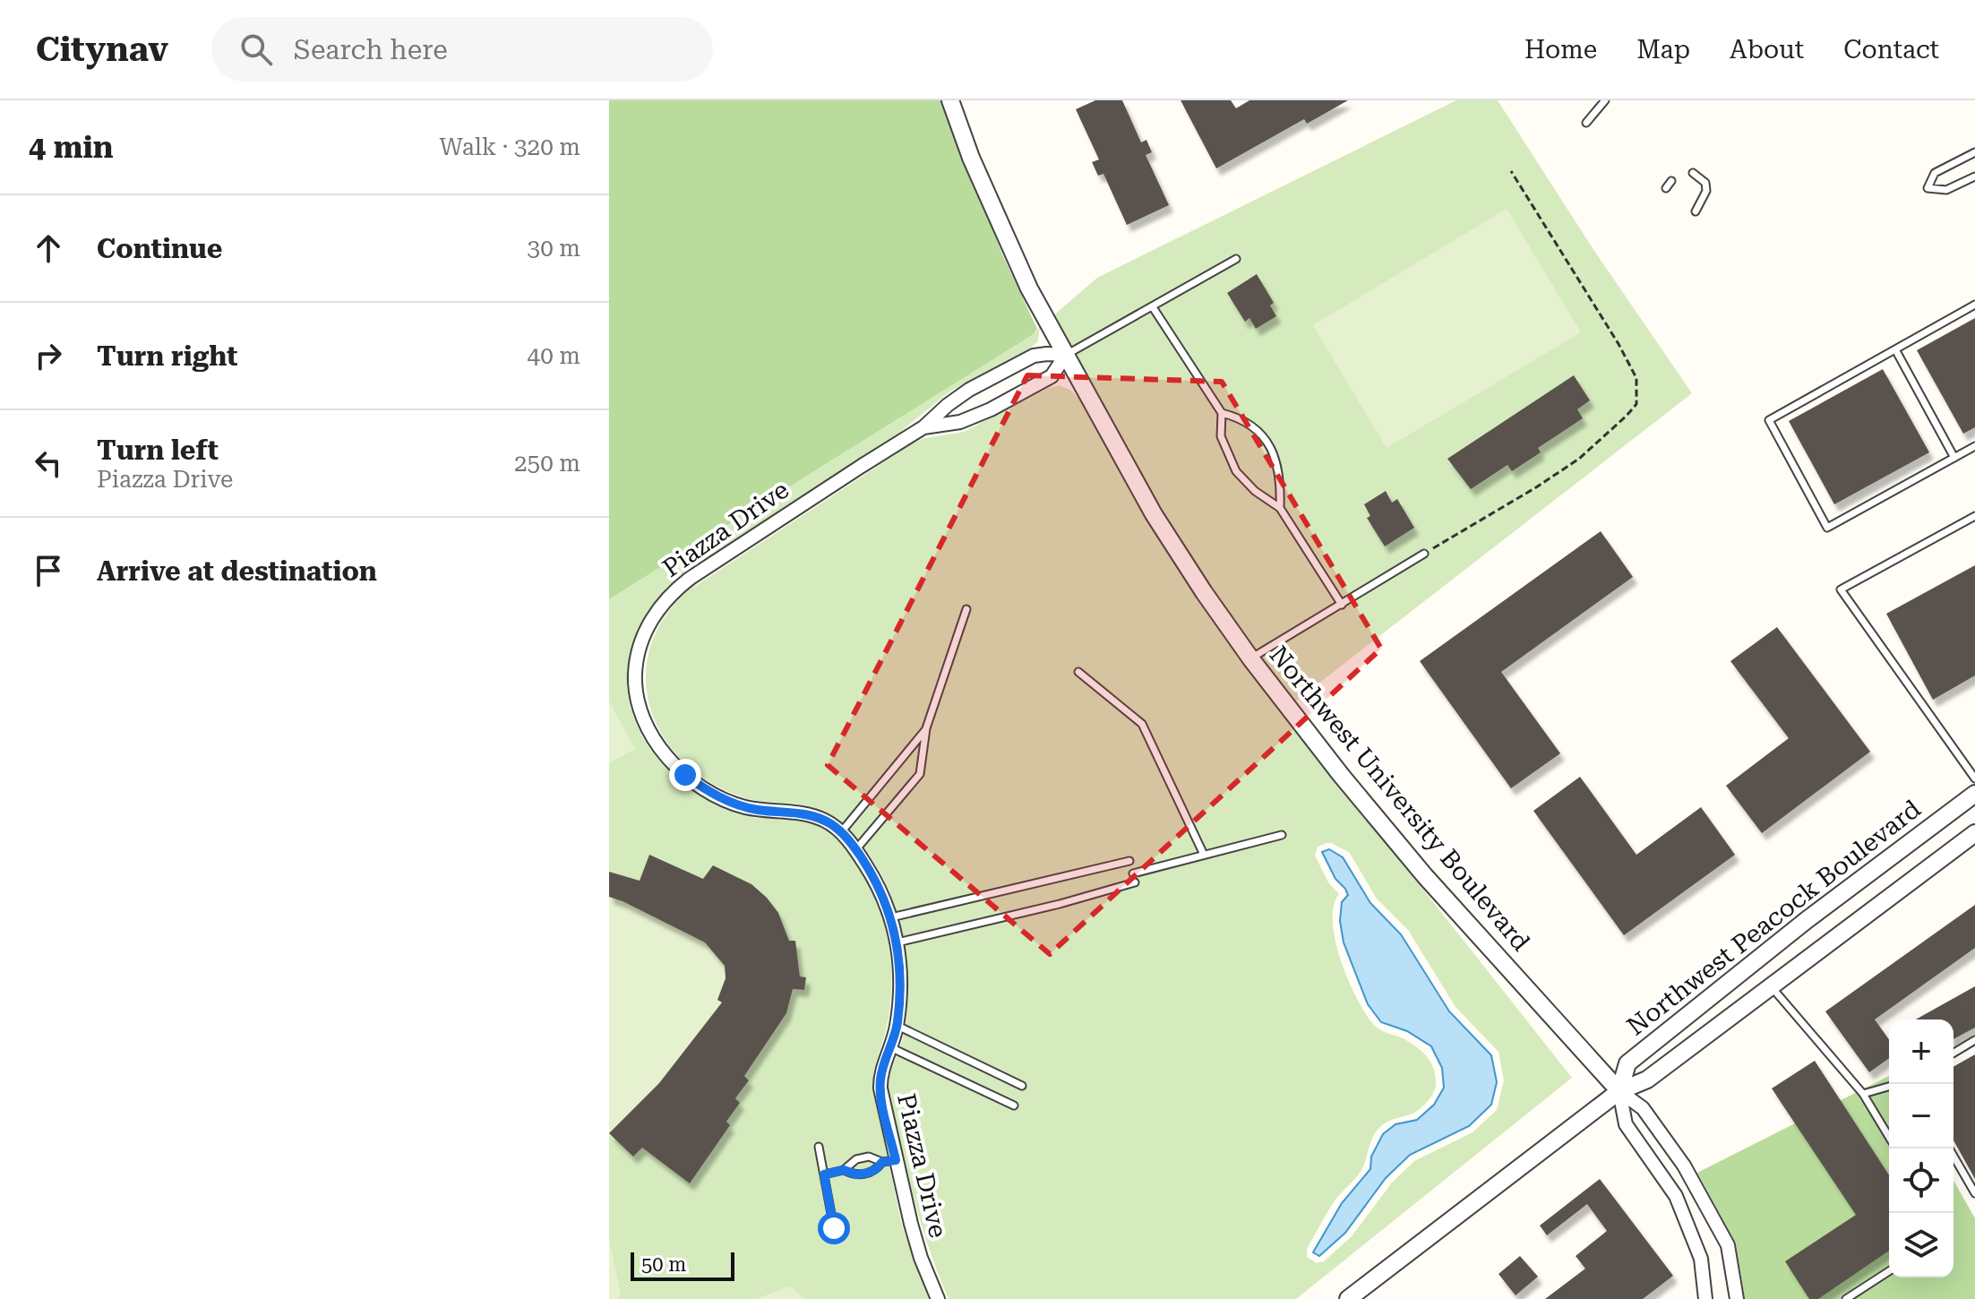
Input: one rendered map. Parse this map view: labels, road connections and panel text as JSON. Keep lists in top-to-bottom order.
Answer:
{
  "streets": {
    "street": ["Piazza Drive", "Northwest University Boulevard", "Northwest Peacock Boulevard"]
  },
  "crossings": [
    ["Piazza Drive", "Northwest University Boulevard"],
    ["Northwest University Boulevard", "Northwest Peacock Boulevard"]
  ],
  "scale_bar": "50 m",
  "page": {
    "header": "Citynav",
    "search": "Search here",
    "nav": [
      "Home",
      "Map",
      "About",
      "Contact"
    ],
    "heading": ["4 min", "Walk · 320 m"],
    "list": [
      ["Continue", "30 m"],
      ["Turn right", "40 m"],
      ["Turn left", "Piazza Drive", "250 m"],
      "Arrive at destination"
    ],
    "map_buttons": ["+", "−"],
    "scale": "50 m"
  }
}
